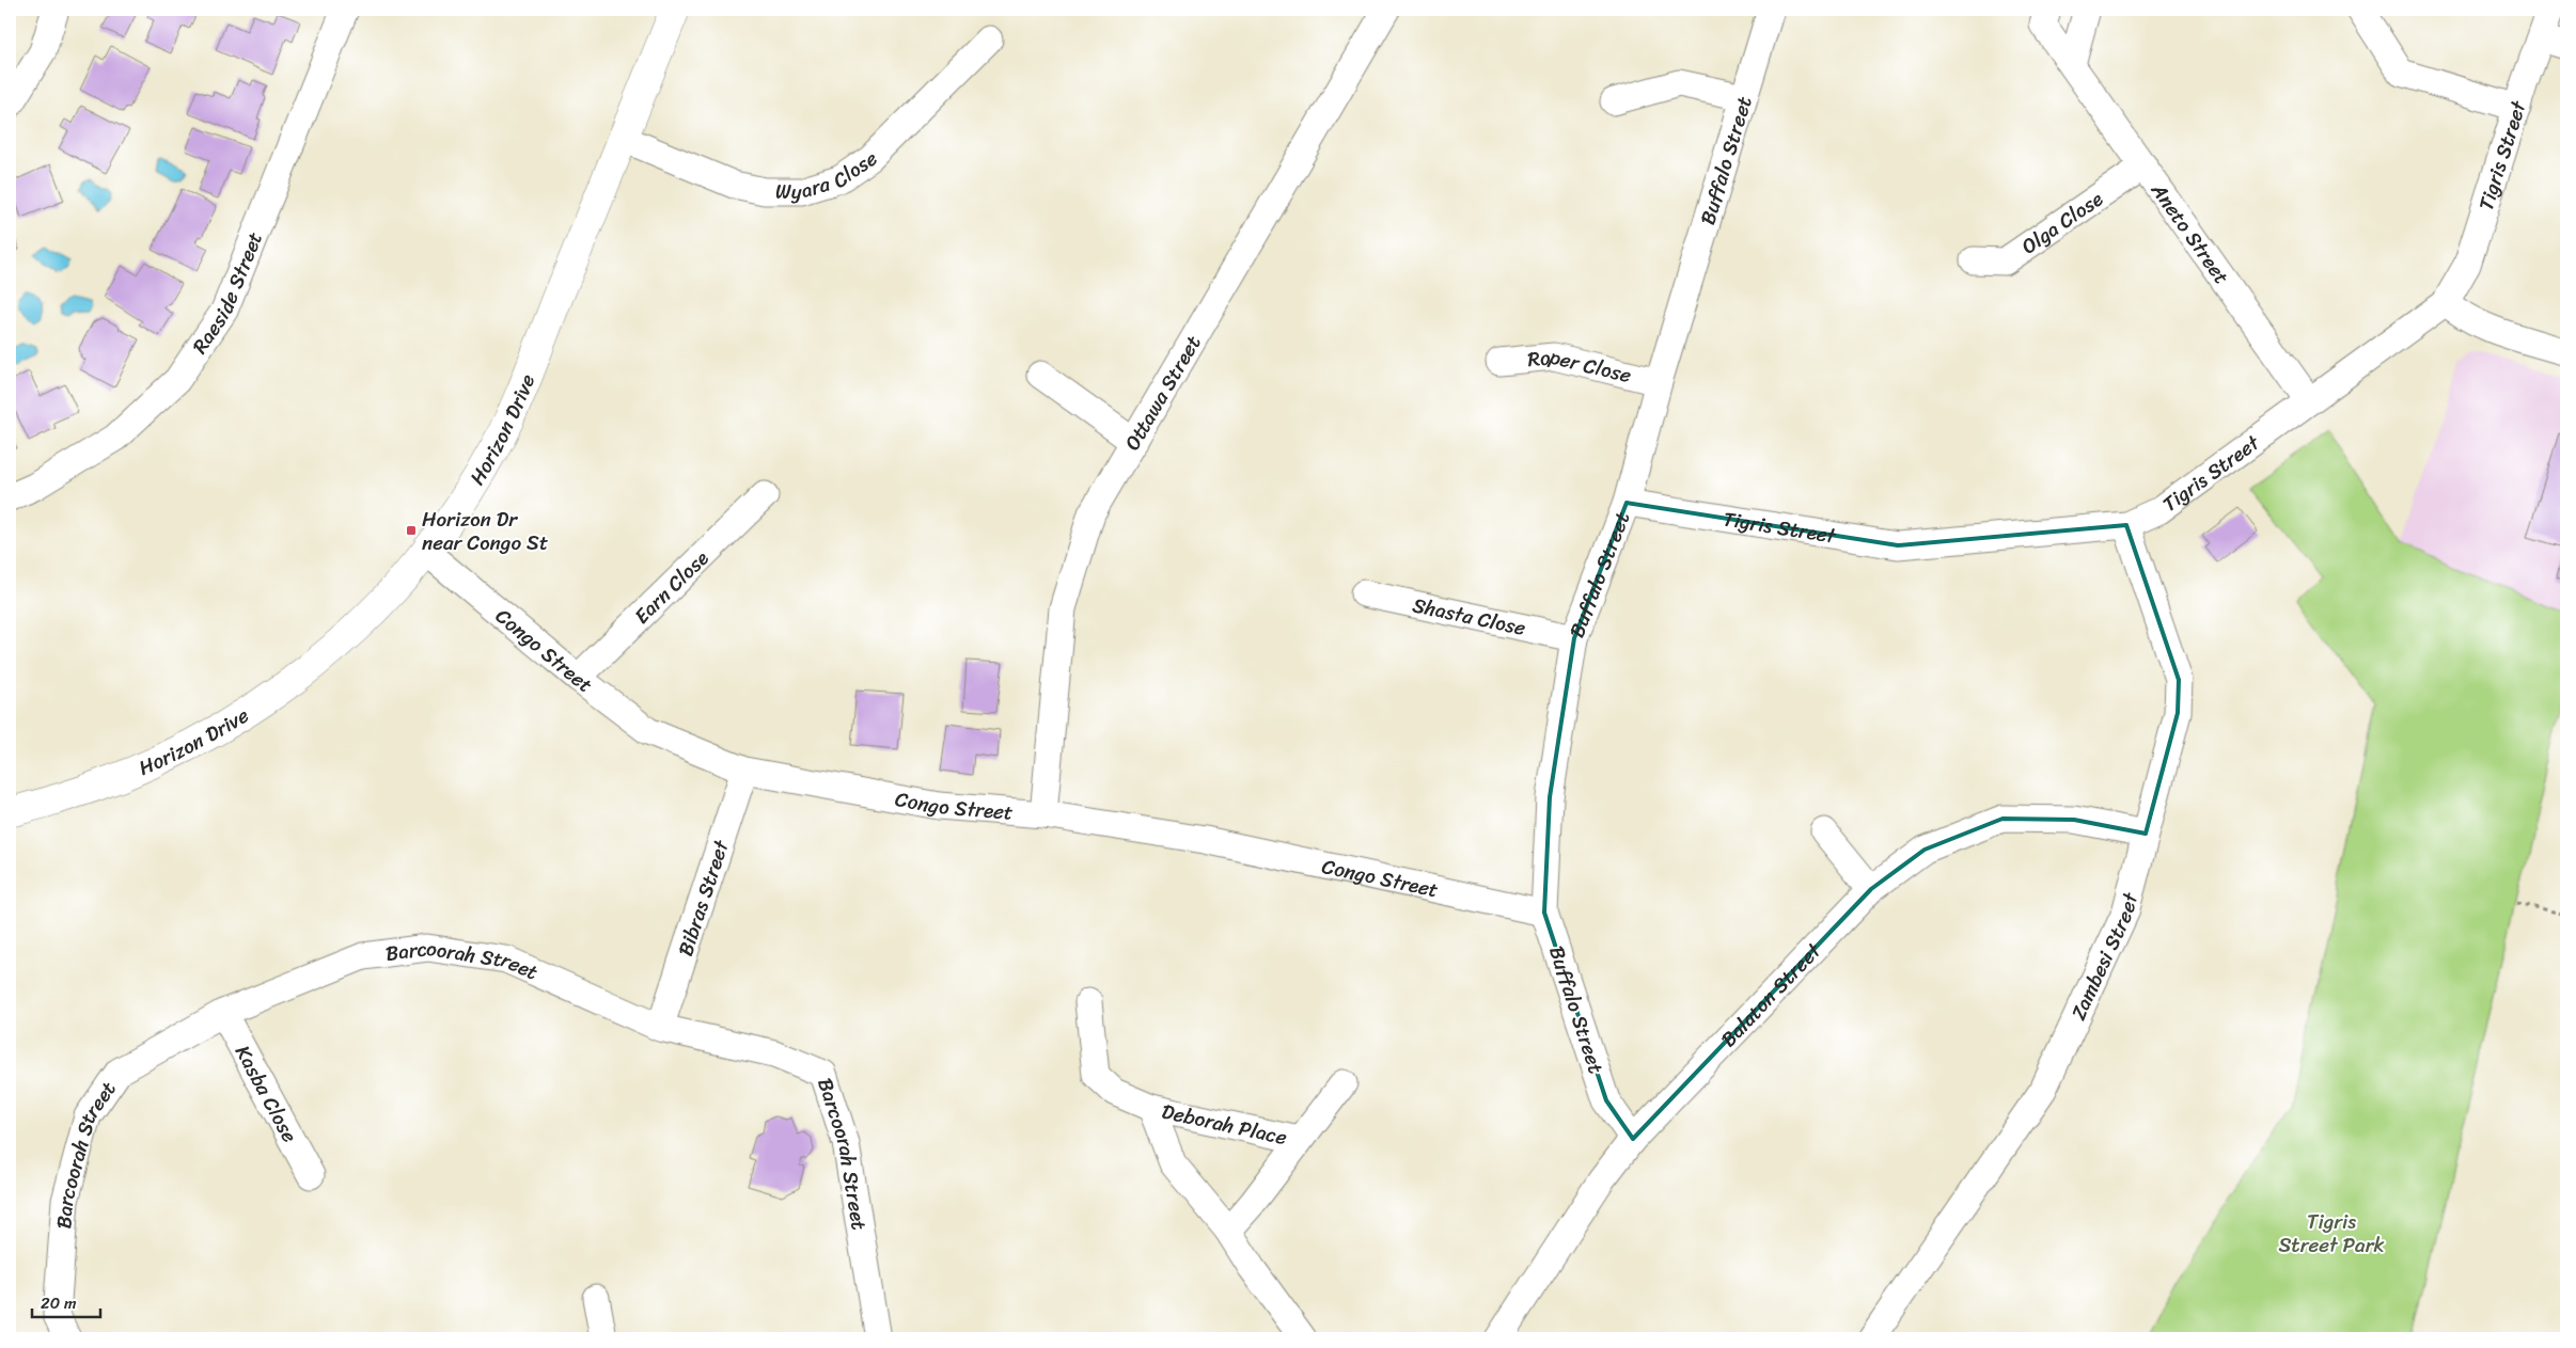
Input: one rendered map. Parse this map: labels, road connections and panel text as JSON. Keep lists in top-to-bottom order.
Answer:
{
  "streets": {
    "street": [
      "Tigris Street",
      "Buffalo Street",
      "Wyara Close",
      "Olga Close",
      "Aneto Street",
      "Raeside Street",
      "Roper Close",
      "Ottawa Street",
      "Horizon Drive",
      "Earn Close",
      "Shasta Close",
      "Congo Street",
      "Bibras Street",
      "Zambesi Street",
      "Barcoorah Street",
      "Balaton Street",
      "Kasba Close",
      "Deborah Place"
    ]
  },
  "crossings": [
    ["Tigris Street", "Buffalo Street"],
    ["Tigris Street", "Aneto Street"],
    ["Tigris Street", "Zambesi Street"],
    ["Buffalo Street", "Roper Close"],
    ["Buffalo Street", "Shasta Close"],
    ["Buffalo Street", "Congo Street"],
    ["Buffalo Street", "Balaton Street"],
    ["Wyara Close", "Horizon Drive"],
    ["Olga Close", "Aneto Street"],
    ["Ottawa Street", "Congo Street"],
    ["Horizon Drive", "Congo Street"],
    ["Earn Close", "Congo Street"],
    ["Congo Street", "Bibras Street"],
    ["Bibras Street", "Barcoorah Street"],
    ["Zambesi Street", "Balaton Street"],
    ["Barcoorah Street", "Kasba Close"]
  ],
  "parks": ["Tigris Street Park"],
  "places": {
    "transit": ["Horizon Dr near Congo St"]
  },
  "scale_bar": "20 m"
}
